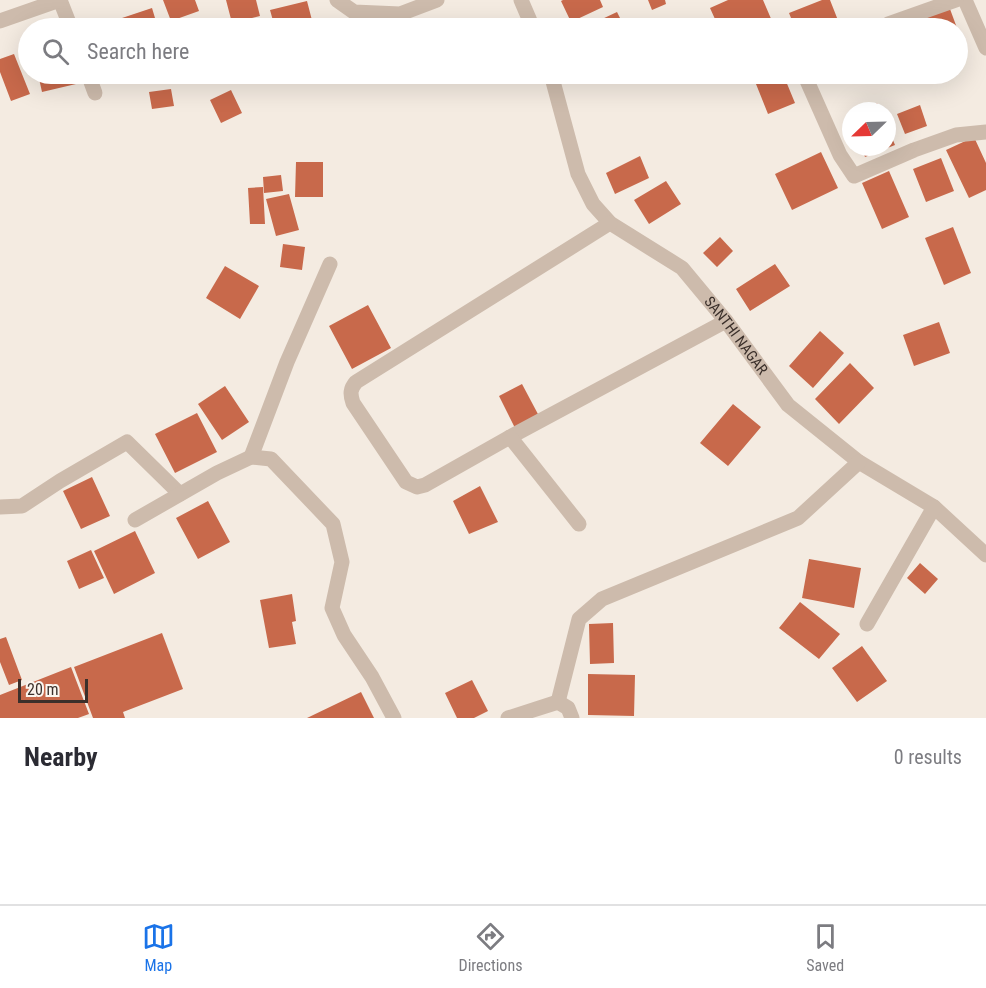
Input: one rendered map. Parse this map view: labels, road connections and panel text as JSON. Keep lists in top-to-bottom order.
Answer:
{
  "streets": {
    "street": ["SANTHI NAGAR"]
  },
  "scale_bar": "20 m",
  "north": "bottom left",
  "page": {
    "search": "Search here",
    "scale": "20 m",
    "heading": ["Nearby", "0 results"],
    "nav": ["Map", "Directions", "Saved"]
  }
}
